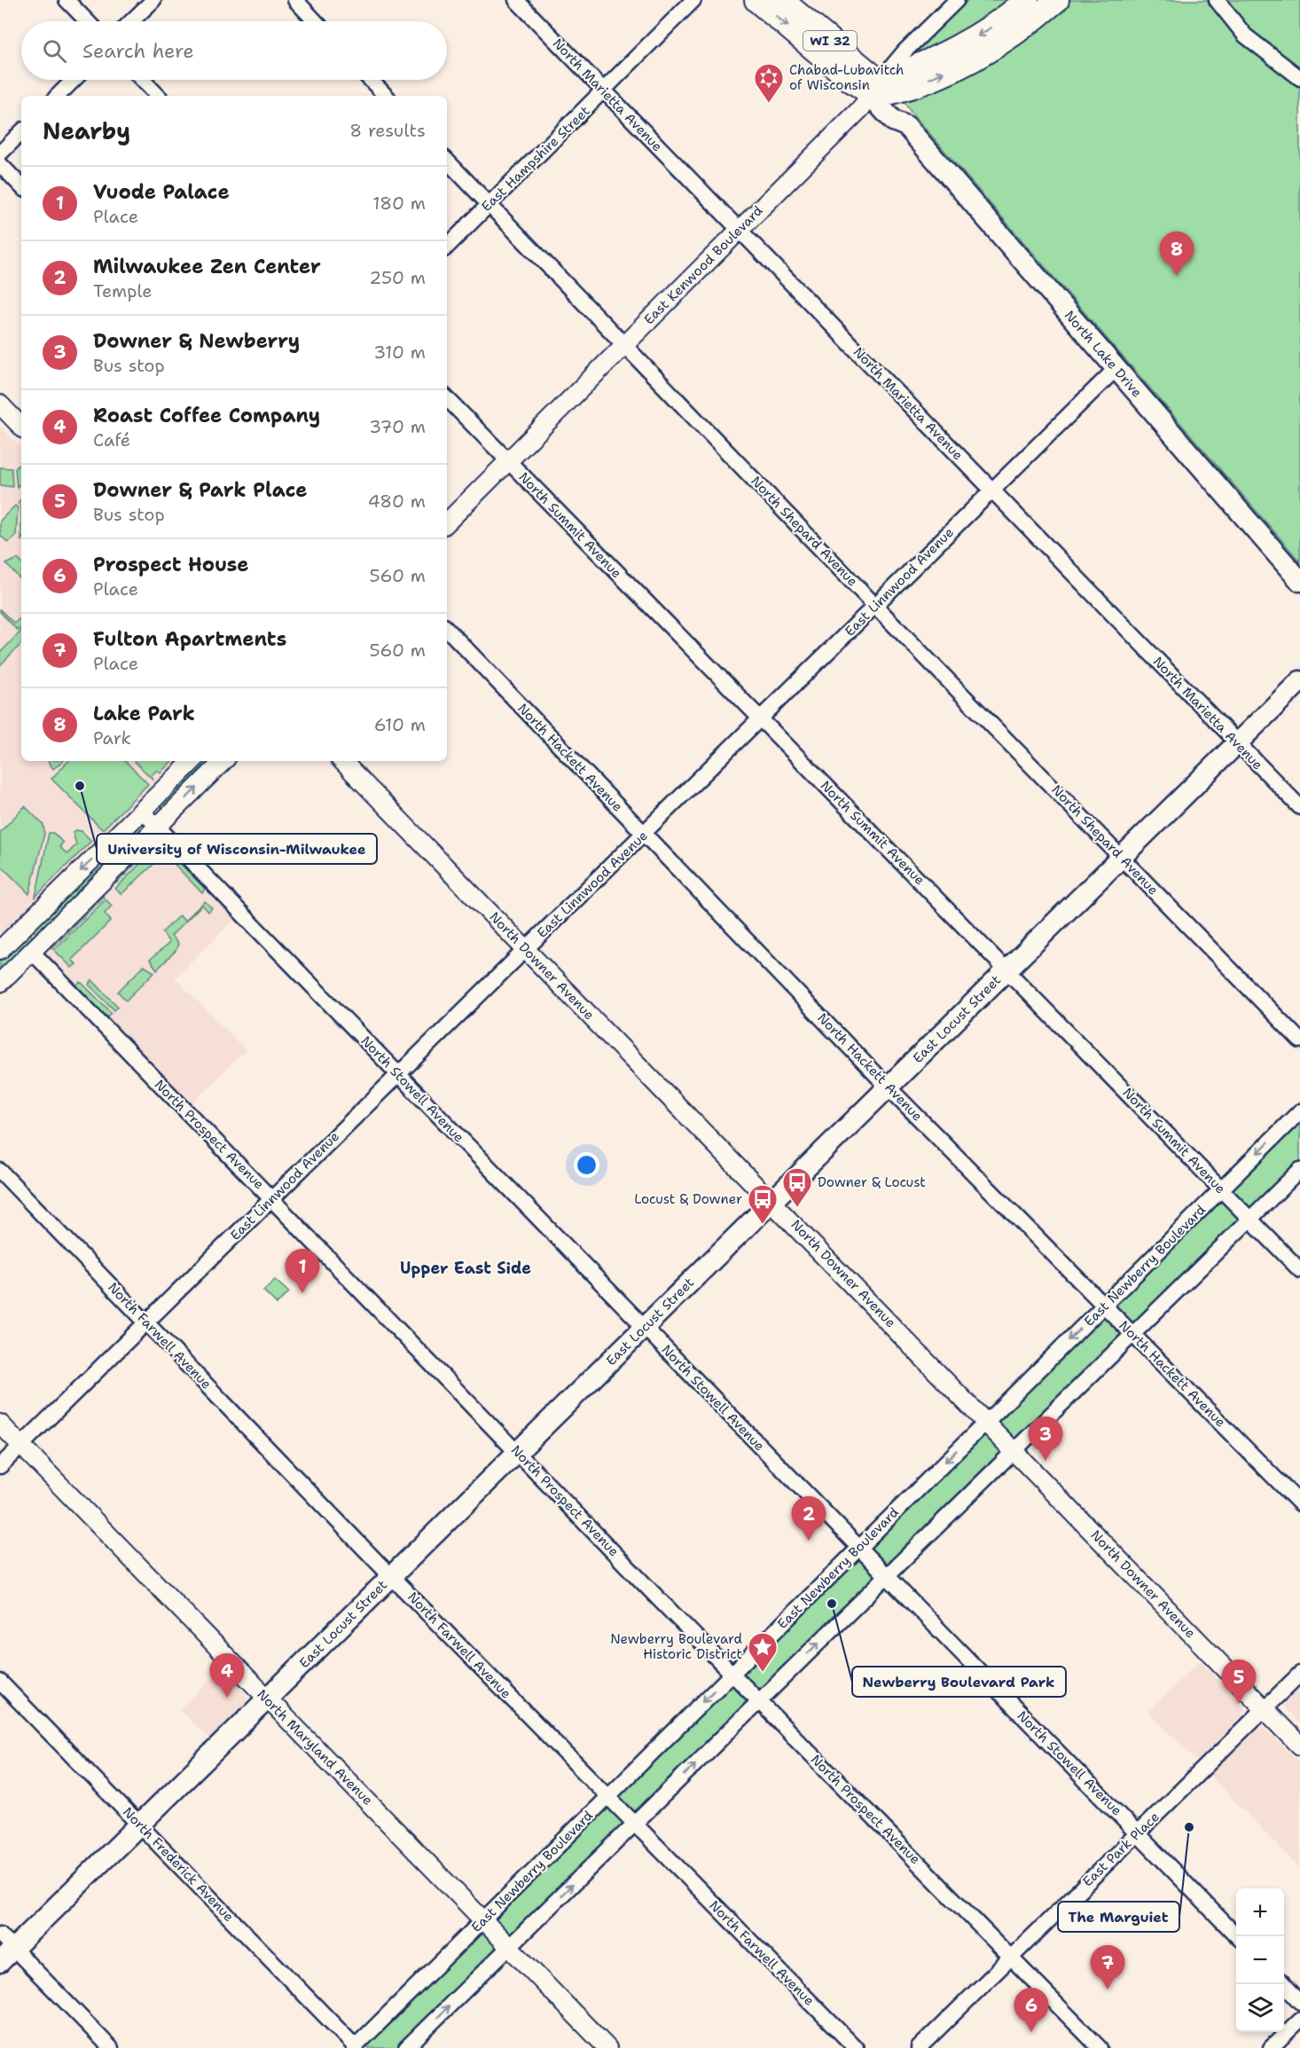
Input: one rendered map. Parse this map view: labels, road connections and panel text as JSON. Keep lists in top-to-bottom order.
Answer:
{
  "streets": {
    "main road": ["WI 32", "North Lake Drive", "East Locust Street"],
    "street": [
      "North Marietta Avenue",
      "East Hampshire Street",
      "East Kenwood Boulevard",
      "North Summit Avenue",
      "North Shepard Avenue",
      "East Linnwood Avenue",
      "North Hackett Avenue",
      "North Downer Avenue",
      "North Stowell Avenue",
      "North Prospect Avenue",
      "East Newberry Boulevard",
      "North Farwell Avenue",
      "North Maryland Avenue",
      "East Park Place",
      "North Frederick Avenue"
    ]
  },
  "crossings": [
    ["North Marietta Avenue", "East Hampshire Street"],
    ["North Marietta Avenue", "East Kenwood Boulevard"],
    ["North Marietta Avenue", "East Linnwood Avenue"],
    ["North Marietta Avenue", "East Locust Street"],
    ["East Hampshire Street", "North Shepard Avenue"],
    ["East Kenwood Boulevard", "North Lake Drive"],
    ["East Kenwood Boulevard", "North Summit Avenue"],
    ["East Kenwood Boulevard", "North Shepard Avenue"],
    ["North Lake Drive", "East Linnwood Avenue"],
    ["North Summit Avenue", "East Linnwood Avenue"],
    ["North Summit Avenue", "East Locust Street"],
    ["North Summit Avenue", "East Newberry Boulevard"],
    ["North Shepard Avenue", "East Linnwood Avenue"],
    ["North Shepard Avenue", "East Locust Street"],
    ["East Linnwood Avenue", "North Hackett Avenue"],
    ["East Linnwood Avenue", "North Downer Avenue"],
    ["East Linnwood Avenue", "North Stowell Avenue"],
    ["East Linnwood Avenue", "North Prospect Avenue"],
    ["East Linnwood Avenue", "North Farwell Avenue"],
    ["East Linnwood Avenue", "North Maryland Avenue"],
    ["North Hackett Avenue", "East Locust Street"],
    ["North Hackett Avenue", "East Newberry Boulevard"],
    ["North Downer Avenue", "East Locust Street"],
    ["North Downer Avenue", "East Newberry Boulevard"],
    ["North Downer Avenue", "East Park Place"],
    ["East Locust Street", "North Stowell Avenue"],
    ["East Locust Street", "North Prospect Avenue"],
    ["East Locust Street", "North Farwell Avenue"],
    ["East Locust Street", "North Maryland Avenue"],
    ["East Locust Street", "North Frederick Avenue"],
    ["North Stowell Avenue", "East Newberry Boulevard"],
    ["North Stowell Avenue", "East Park Place"],
    ["North Prospect Avenue", "East Newberry Boulevard"],
    ["North Prospect Avenue", "East Park Place"],
    ["East Newberry Boulevard", "North Farwell Avenue"],
    ["East Newberry Boulevard", "North Maryland Avenue"],
    ["East Newberry Boulevard", "North Frederick Avenue"]
  ],
  "districts": ["Upper East Side"],
  "places": {
    "synagogue": ["Chabad-Lubavitch of Wisconsin"],
    "other": ["University of Wisconsin-Milwaukee", "Newberry Boulevard Park", "The Marguiet"],
    "bus stop": ["Downer & Locust", "Locust & Downer"],
    "place": ["Newberry Boulevard Historic District"]
  },
  "page": {
    "search": "Search here",
    "heading": ["Nearby", "8 results"],
    "list": [
      {
        "mark": "1",
        "name": "Vuode Palace",
        "note": "Place",
        "value": "180 m"
      },
      {
        "mark": "2",
        "name": "Milwaukee Zen Center",
        "note": "Temple",
        "value": "250 m"
      },
      {
        "mark": "3",
        "name": "Downer & Newberry",
        "note": "Bus stop",
        "value": "310 m"
      },
      {
        "mark": "4",
        "name": "Roast Coffee Company",
        "note": "Café",
        "value": "370 m"
      },
      {
        "mark": "5",
        "name": "Downer & Park Place",
        "note": "Bus stop",
        "value": "480 m"
      },
      {
        "mark": "6",
        "name": "Prospect House",
        "note": "Place",
        "value": "560 m"
      },
      {
        "mark": "7",
        "name": "Fulton Apartments",
        "note": "Place",
        "value": "560 m"
      },
      {
        "mark": "8",
        "name": "Lake Park",
        "note": "Park",
        "value": "610 m"
      }
    ],
    "pins": [
      "8",
      "1",
      "3",
      "2",
      "4",
      "5",
      "7",
      "6"
    ],
    "map_buttons": ["+", "−"]
  }
}
